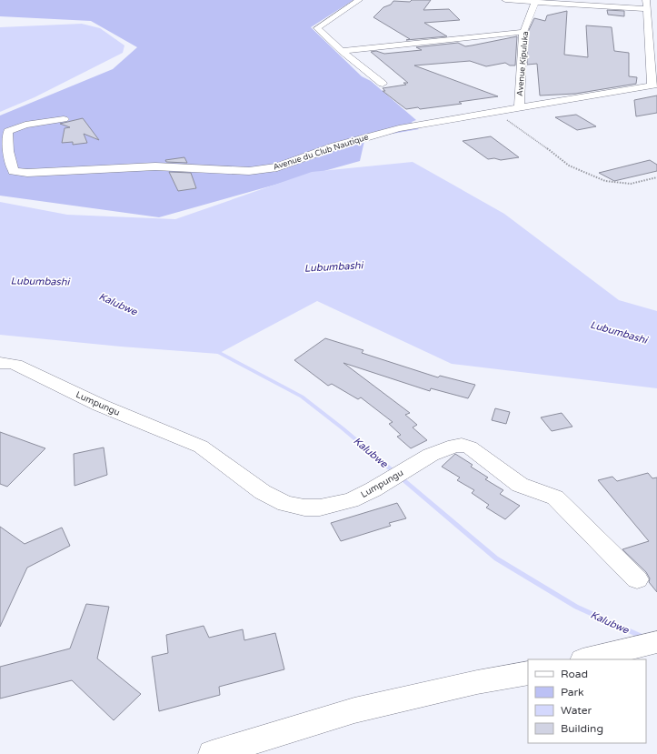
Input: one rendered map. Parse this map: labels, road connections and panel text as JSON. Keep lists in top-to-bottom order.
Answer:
{
  "streets": {
    "street": ["Avenue Kipuluka", "Avenue du Club Nautique", "Lumpungu"]
  },
  "crossings": [
    ["Avenue Kipuluka", "Avenue du Club Nautique"]
  ],
  "water": ["Lubumbashi", "Kalubwe"],
  "legend": [
    "Road",
    "Park",
    "Water",
    "Building"
  ]
}
